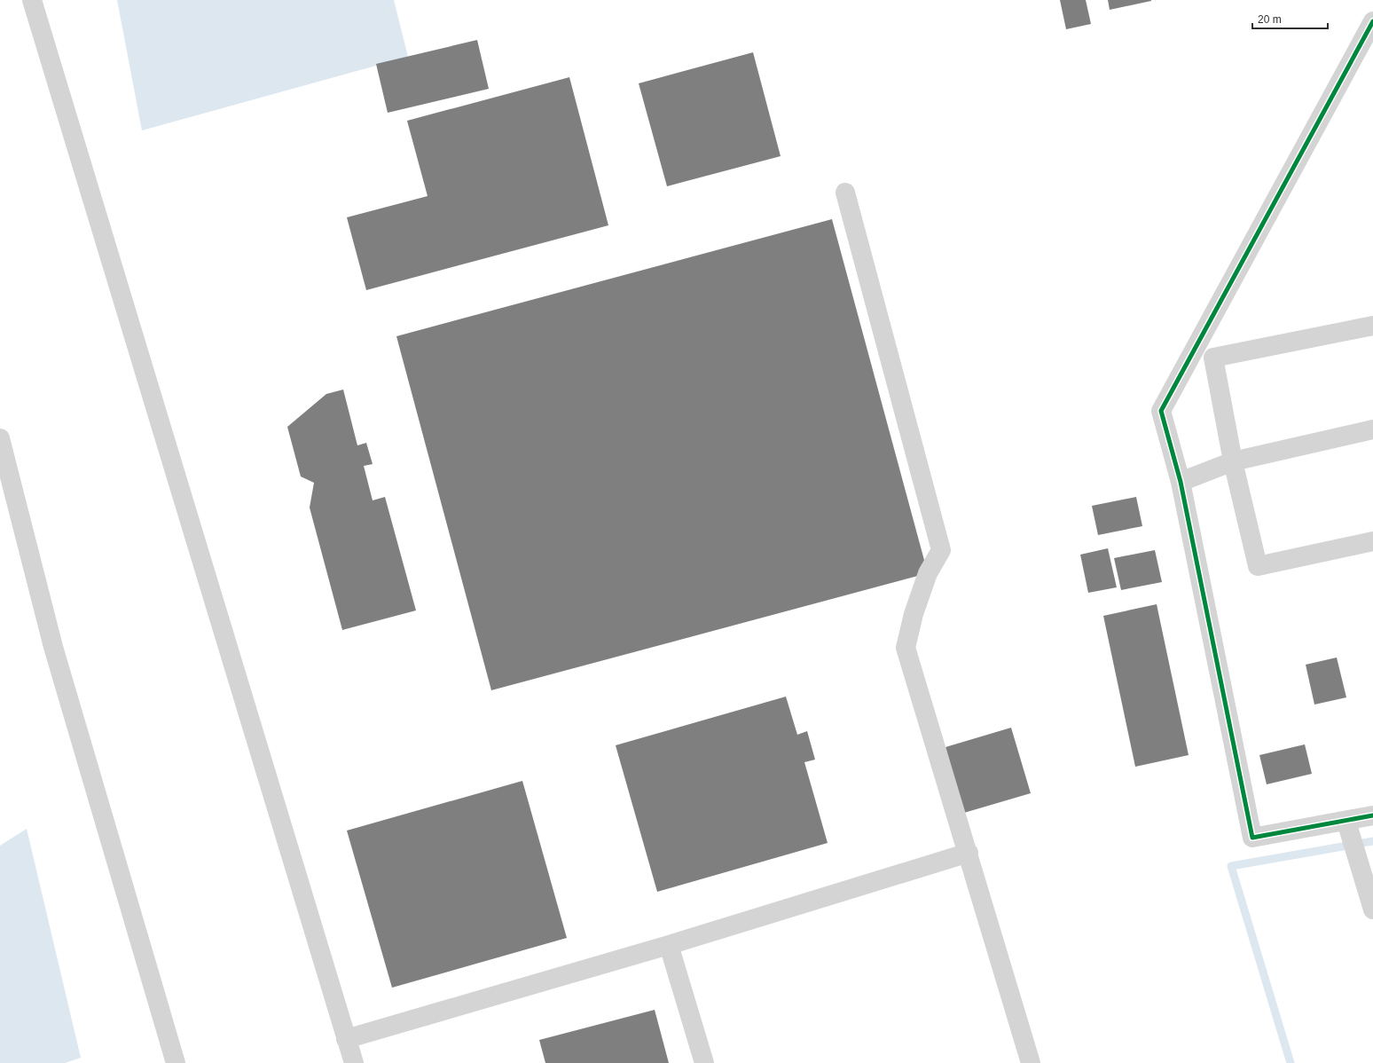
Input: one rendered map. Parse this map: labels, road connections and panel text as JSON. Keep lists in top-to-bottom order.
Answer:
{
  "scale_bar": "20 m"
}
